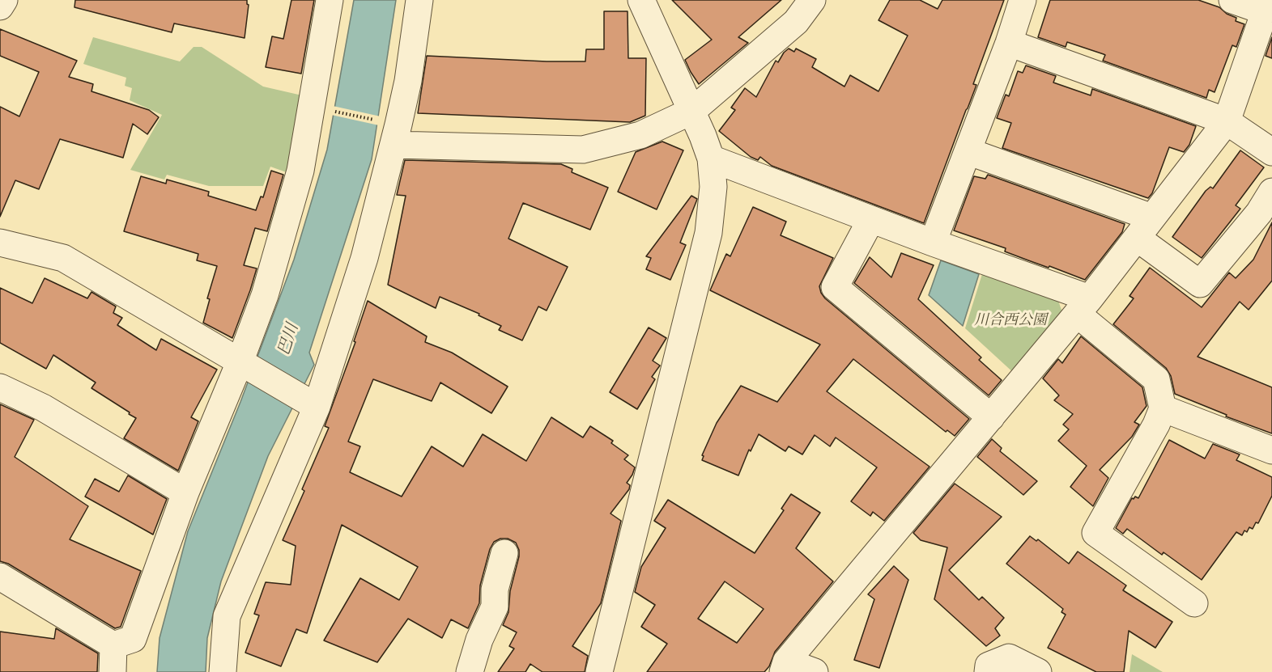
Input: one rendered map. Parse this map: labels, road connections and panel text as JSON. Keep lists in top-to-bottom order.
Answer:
{
  "water": ["巴川"],
  "parks": ["川合西公園"]
}
